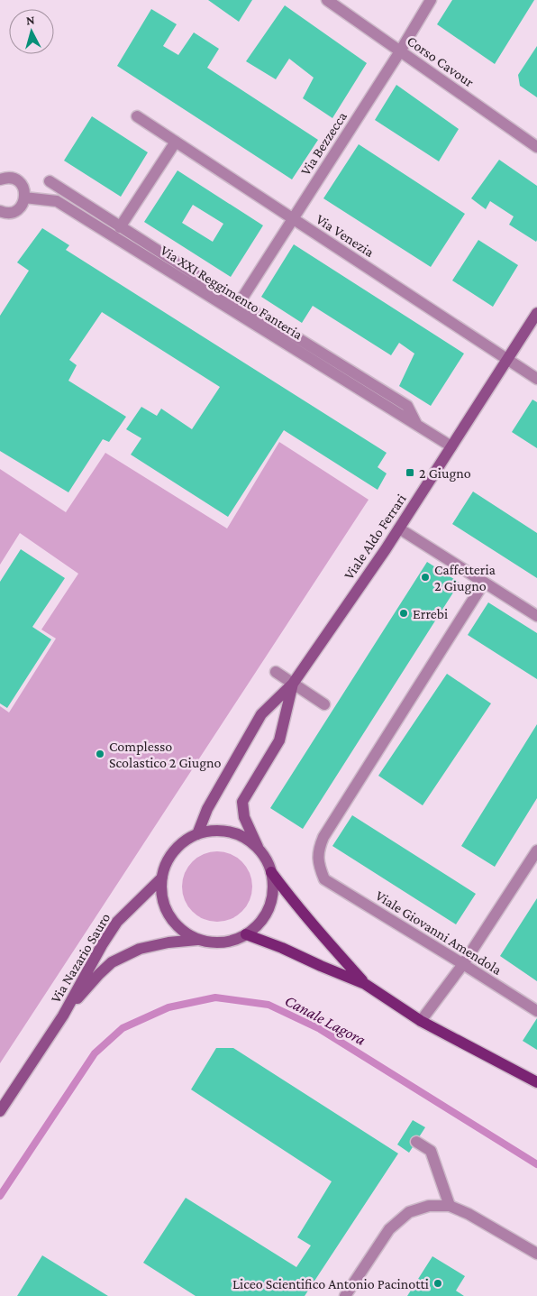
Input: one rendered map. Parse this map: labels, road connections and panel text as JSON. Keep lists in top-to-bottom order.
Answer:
{
  "streets": {
    "main road": ["Viale Aldo Ferrari", "Via Nazario Sauro"],
    "street": [
      "Corso Cavour",
      "Via Bezzecca",
      "Via Venezia",
      "Via XXI Reggimento Fanteria",
      "Viale Giovanni Amendola"
    ]
  },
  "crossings": [
    ["Corso Cavour", "Via Bezzecca"],
    ["Via Bezzecca", "Via Venezia"],
    ["Via Bezzecca", "Via XXI Reggimento Fanteria"],
    ["Via Venezia", "Viale Aldo Ferrari"],
    ["Via XXI Reggimento Fanteria", "Viale Aldo Ferrari"],
    ["Viale Aldo Ferrari", "Via Nazario Sauro"]
  ],
  "water": ["Canale Lagora"],
  "places": {
    "transit": ["2 Giugno"],
    "other": [
      "Caffetteria 2 Giugno",
      "Errebi",
      "Complesso Scolastico 2 Giugno",
      "Liceo Scientifico Antonio Pacinotti"
    ]
  },
  "north": "top"
}
